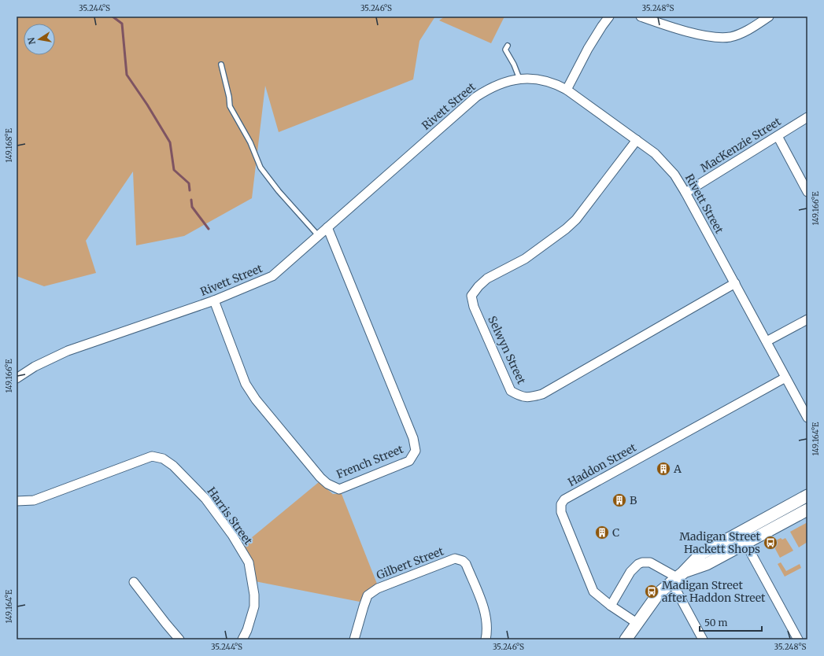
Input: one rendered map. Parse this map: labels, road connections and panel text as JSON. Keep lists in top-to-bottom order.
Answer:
{
  "streets": {
    "street": [
      "Rivett Street",
      "MacKenzie Street",
      "Selwyn Street",
      "French Street",
      "Haddon Street",
      "Harris Street",
      "Gilbert Street"
    ]
  },
  "crossings": [
    ["Rivett Street", "MacKenzie Street"],
    ["Rivett Street", "Selwyn Street"],
    ["Rivett Street", "French Street"],
    ["Rivett Street", "Haddon Street"]
  ],
  "places": {
    "building": ["A", "B", "C"],
    "bus stop": ["Madigan Street Hackett Shops", "Madigan Street after Haddon Street"]
  },
  "scale_bar": "50 m",
  "north": "left",
  "coordinates": [
    "35.244°S",
    "35.246°S",
    "35.248°S",
    "149.168°E",
    "149.166°E",
    "149.164°E"
  ]
}
